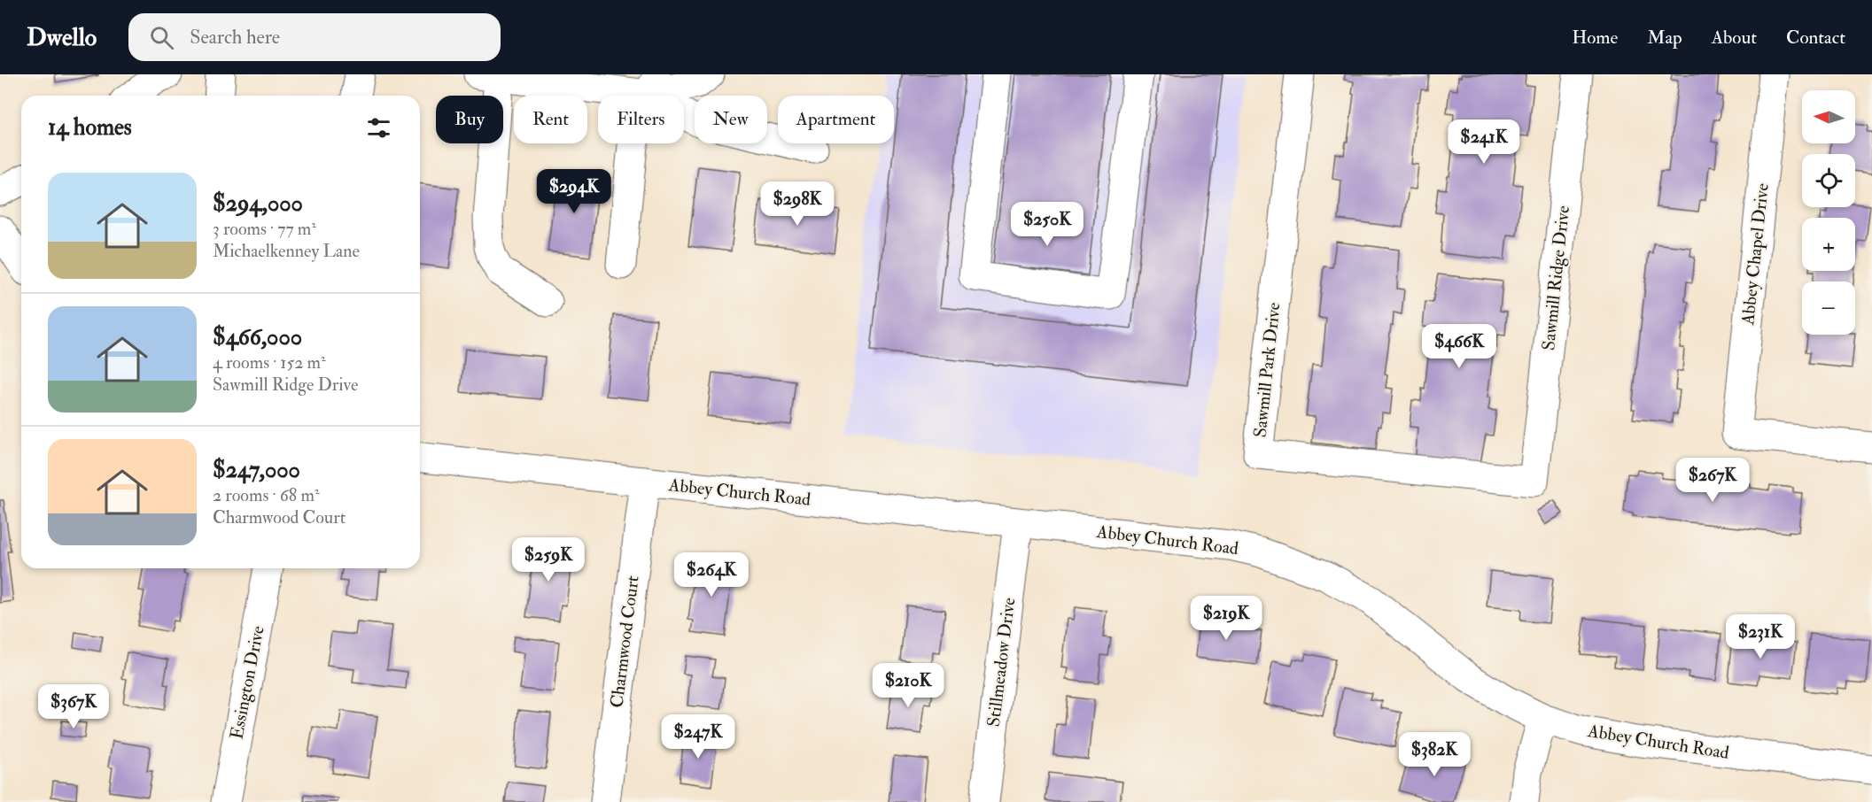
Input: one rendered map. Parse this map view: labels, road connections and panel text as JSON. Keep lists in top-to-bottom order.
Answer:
{
  "streets": {
    "street": [
      "Abbey Chapel Drive",
      "Sawmill Ridge Drive",
      "Sawmill Park Drive",
      "Abbey Church Road",
      "Charmwood Court",
      "Stillmeadow Drive",
      "Essington Drive"
    ]
  },
  "crossings": [
    ["Sawmill Ridge Drive", "Sawmill Park Drive"],
    ["Abbey Church Road", "Charmwood Court"],
    ["Abbey Church Road", "Stillmeadow Drive"]
  ],
  "north": "left",
  "page": {
    "header": "Dwello",
    "search": "Search here",
    "nav": [
      "Home",
      "Map",
      "About",
      "Contact"
    ],
    "map_buttons": ["+", "−"],
    "chip": [
      "Buy",
      "Rent",
      "Filters",
      "New",
      "Apartment"
    ],
    "heading": "14 homes",
    "price": [
      "$241K",
      "$294K",
      "$298K",
      "$250K",
      "$466K",
      "$267K",
      "$259K",
      "$264K",
      "$219K",
      "$231K",
      "$210K",
      "$367K",
      "$247K",
      "$382K"
    ],
    "list": [
      {
        "name": "$294,000",
        "note": "3 rooms · 77 m² · Michaelkenney Lane"
      },
      {
        "name": "$466,000",
        "note": "4 rooms · 152 m² · Sawmill Ridge Drive"
      },
      {
        "name": "$247,000",
        "note": "2 rooms · 68 m² · Charmwood Court"
      }
    ]
  }
}
